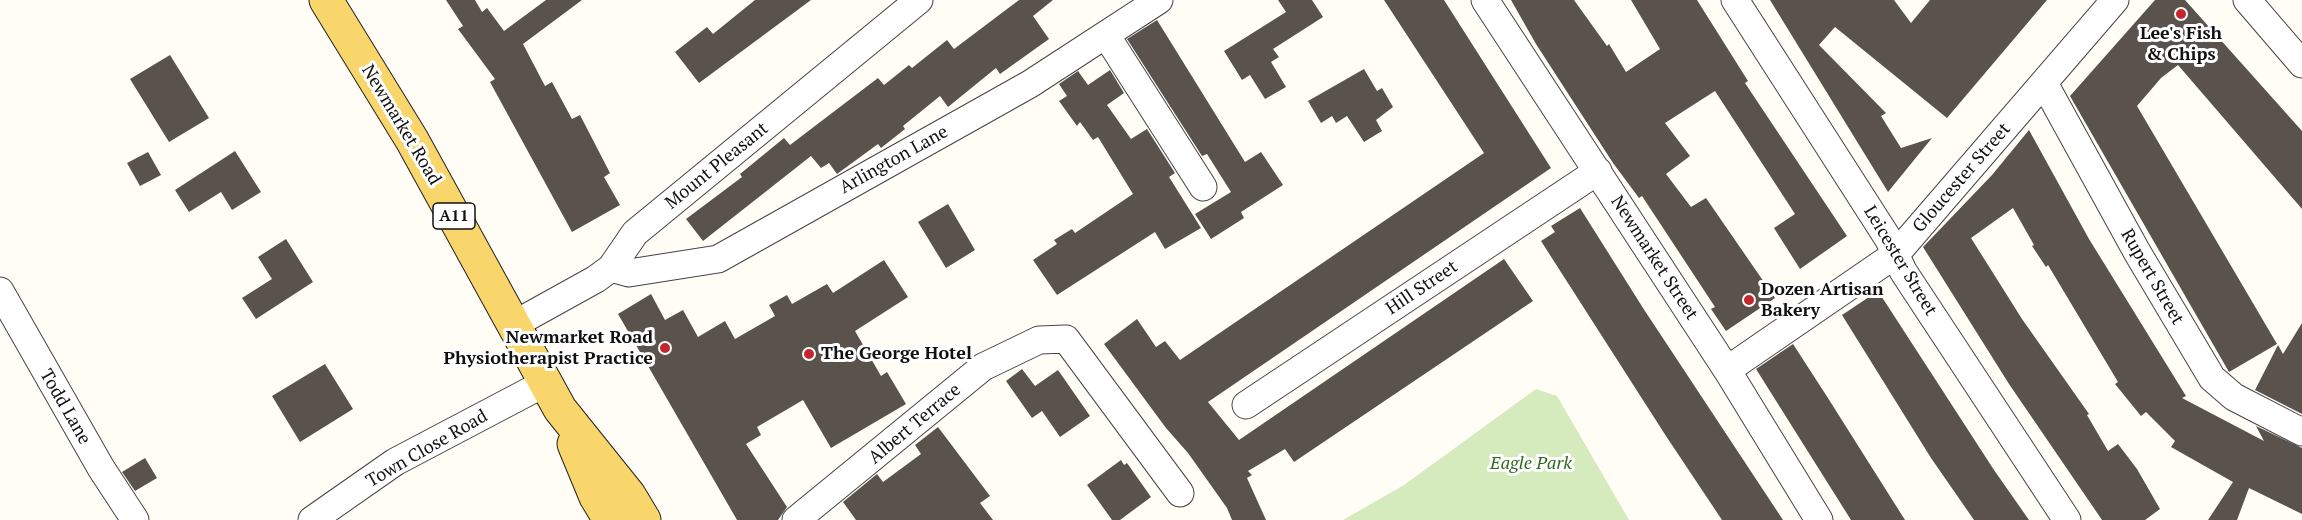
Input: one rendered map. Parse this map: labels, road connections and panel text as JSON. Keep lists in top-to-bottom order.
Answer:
{
  "streets": {
    "main road": ["Newmarket Road", "A11"],
    "street": [
      "Arlington Lane",
      "Mount Pleasant",
      "Gloucester Street",
      "Newmarket Street",
      "Leicester Street",
      "Rupert Street",
      "Hill Street",
      "Todd Lane",
      "Albert Terrace",
      "Town Close Road"
    ]
  },
  "crossings": [
    ["Newmarket Road", "Mount Pleasant"],
    ["Newmarket Road", "Town Close Road"],
    ["Arlington Lane", "Mount Pleasant"],
    ["Gloucester Street", "Newmarket Street"],
    ["Gloucester Street", "Leicester Street"],
    ["Gloucester Street", "Rupert Street"],
    ["Newmarket Street", "Hill Street"]
  ],
  "parks": ["Eagle Park"],
  "places": [
    "Lee's Fish & Chips",
    "Dozen Artisan Bakery",
    "Newmarket Road Physiotherapist Practice",
    "The George Hotel"
  ]
}
